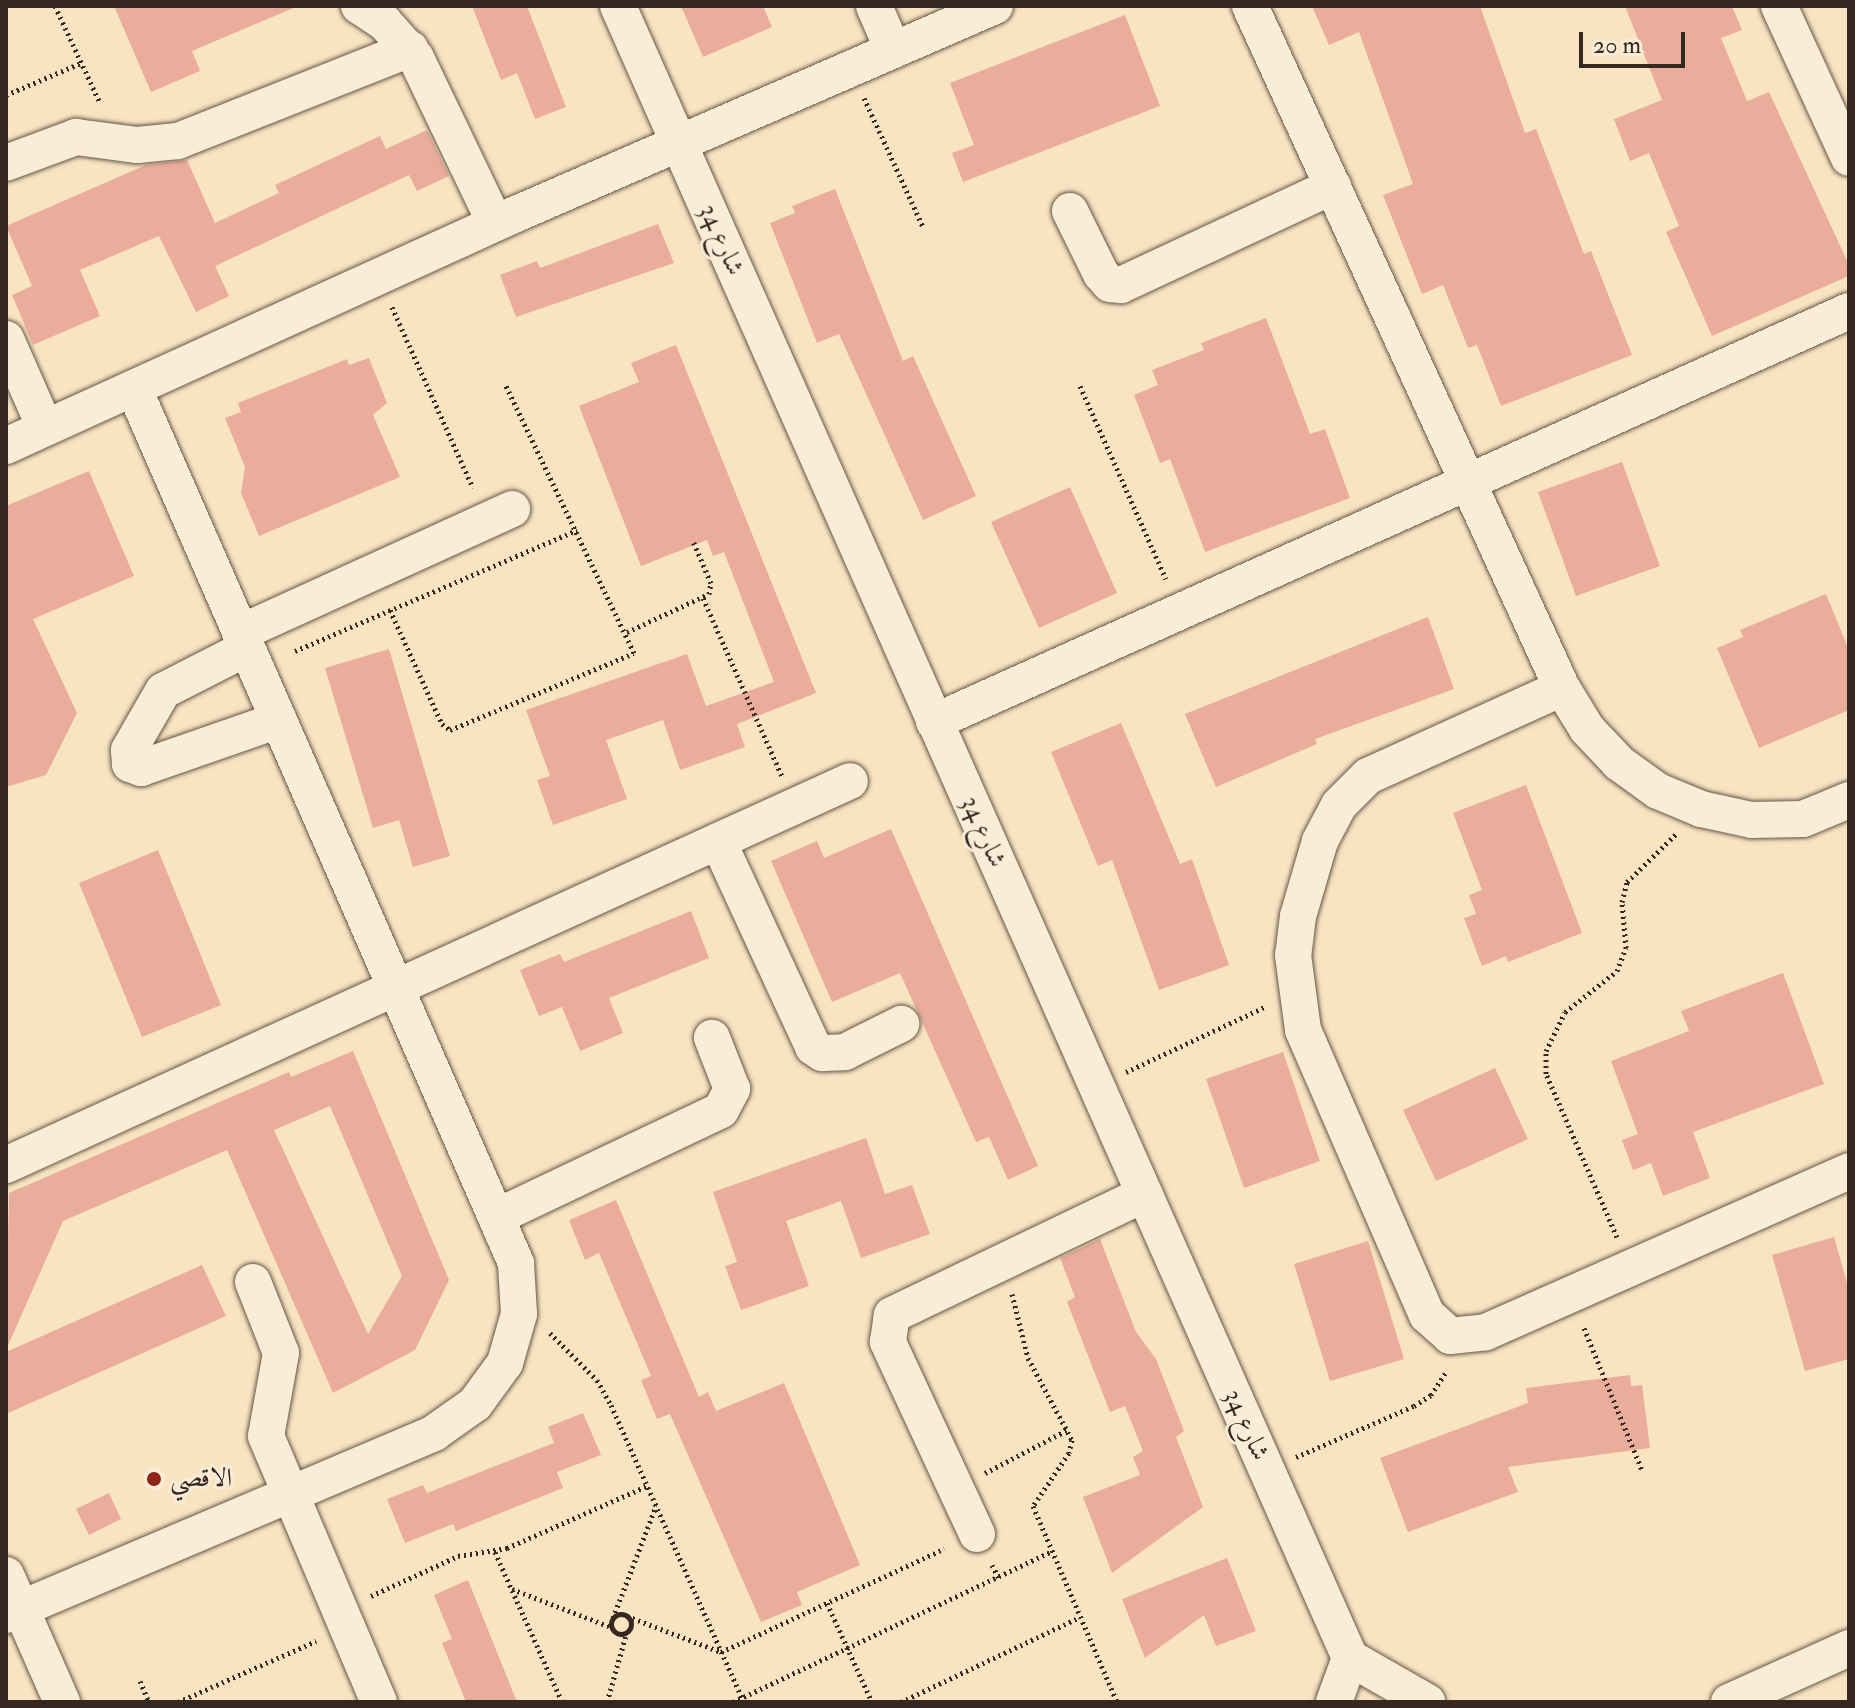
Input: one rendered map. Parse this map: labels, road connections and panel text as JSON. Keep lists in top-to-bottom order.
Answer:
{
  "streets": {
    "street": ["شارع 34"]
  },
  "places": ["الاقصي"],
  "scale_bar": "20 m"
}
